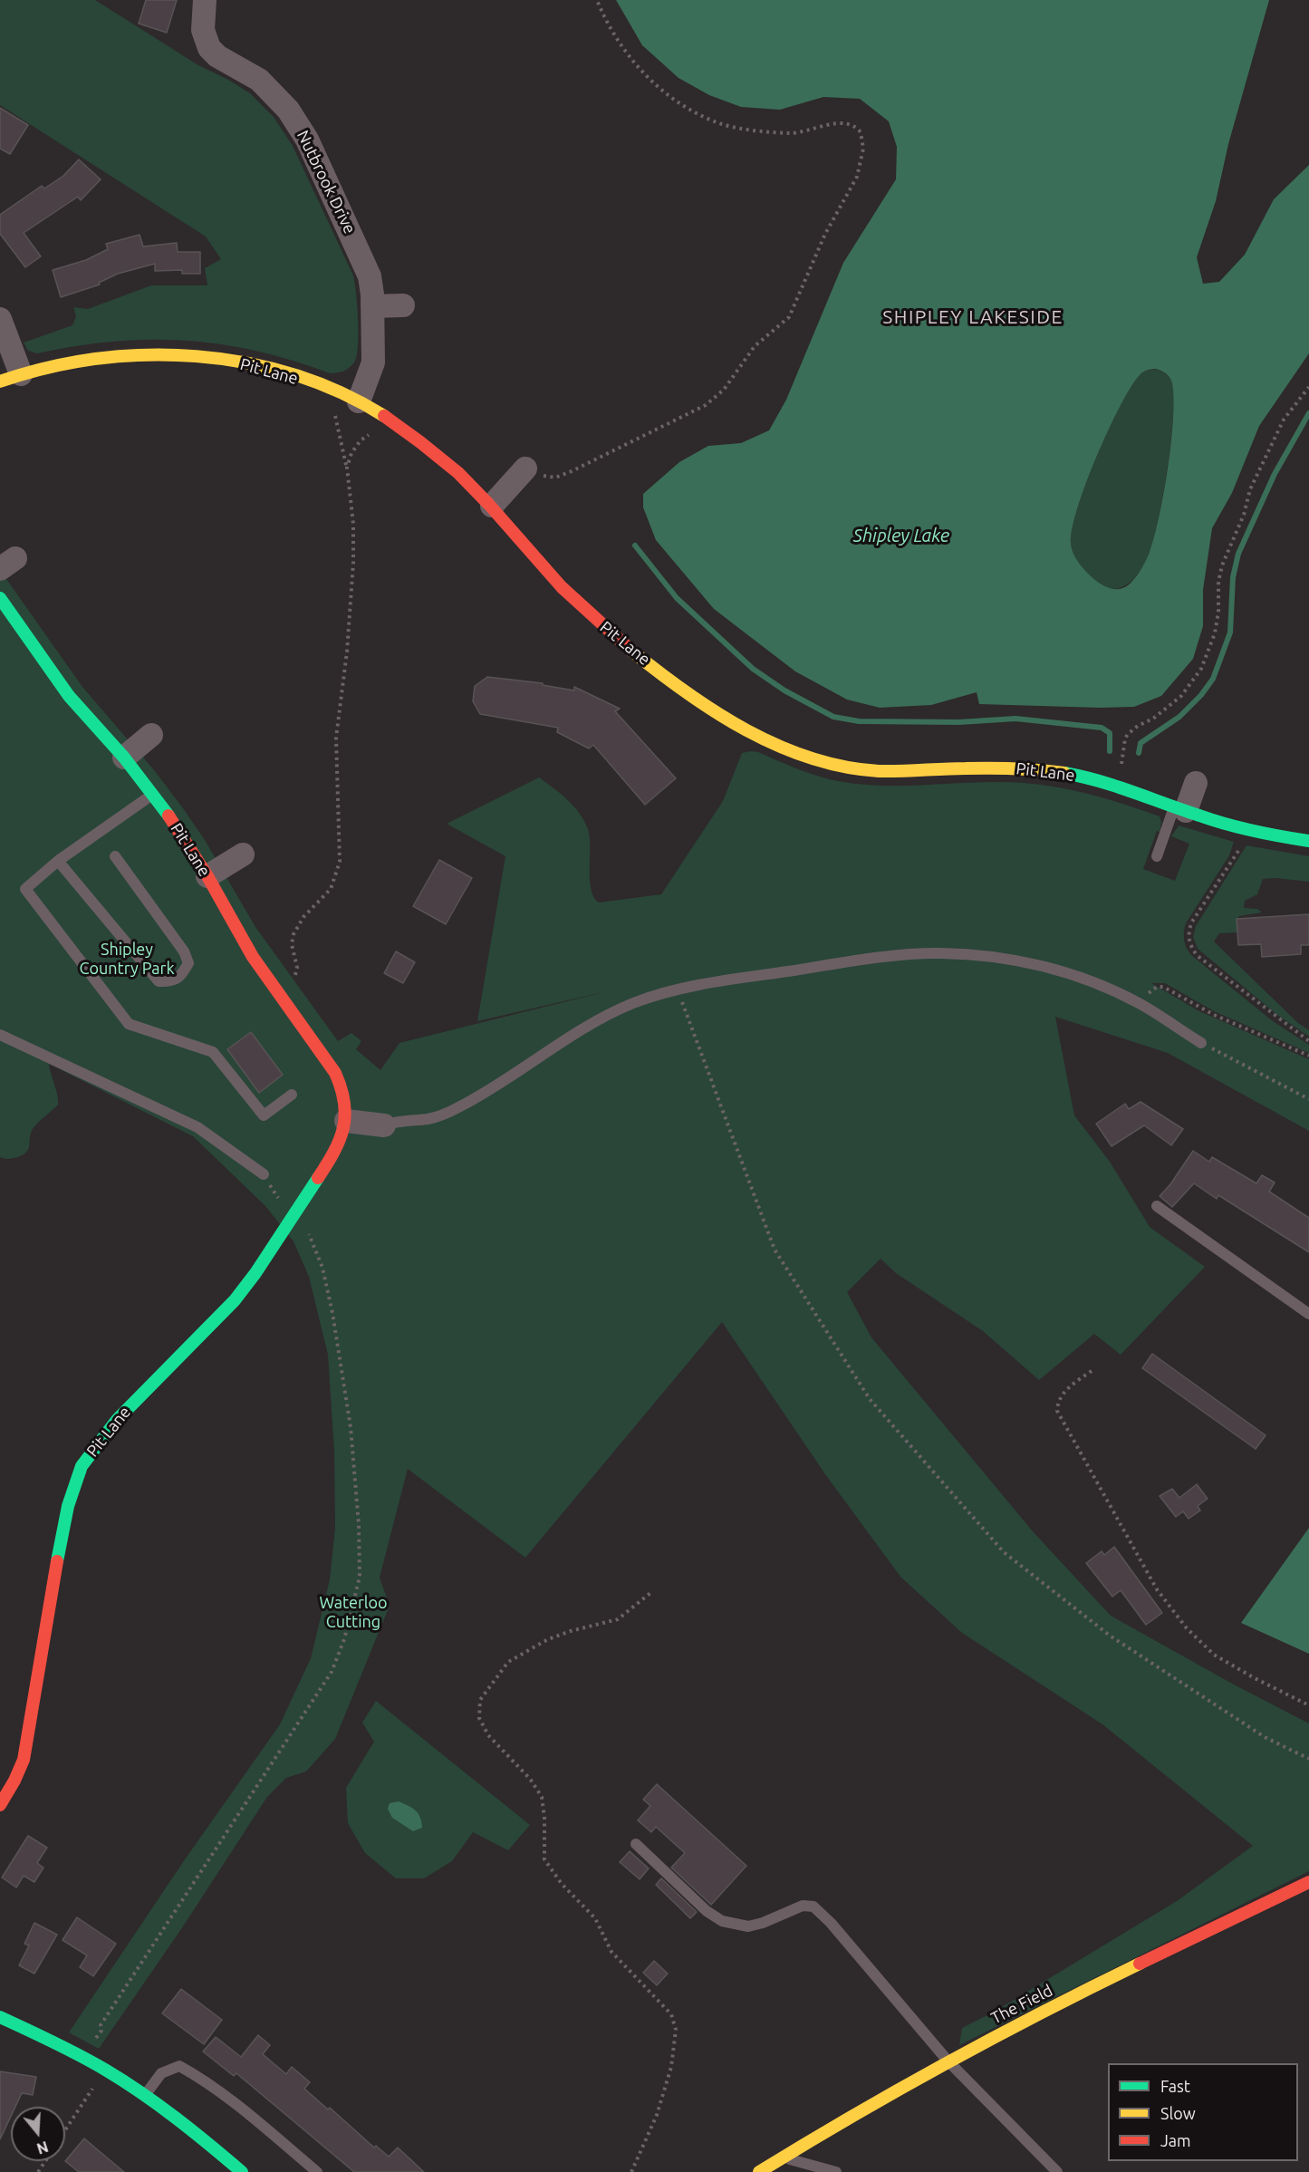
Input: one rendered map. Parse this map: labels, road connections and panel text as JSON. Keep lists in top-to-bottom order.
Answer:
{
  "streets": {
    "street": ["Nutbrook Drive", "Pit Lane", "The Field"]
  },
  "crossings": [
    ["Nutbrook Drive", "Pit Lane"]
  ],
  "districts": ["SHIPLEY LAKESIDE"],
  "water": ["Shipley Lake"],
  "parks": ["Shipley Country Park", "Waterloo Cutting"],
  "legend": ["Fast", "Slow", "Jam"],
  "north": "bottom"
}
